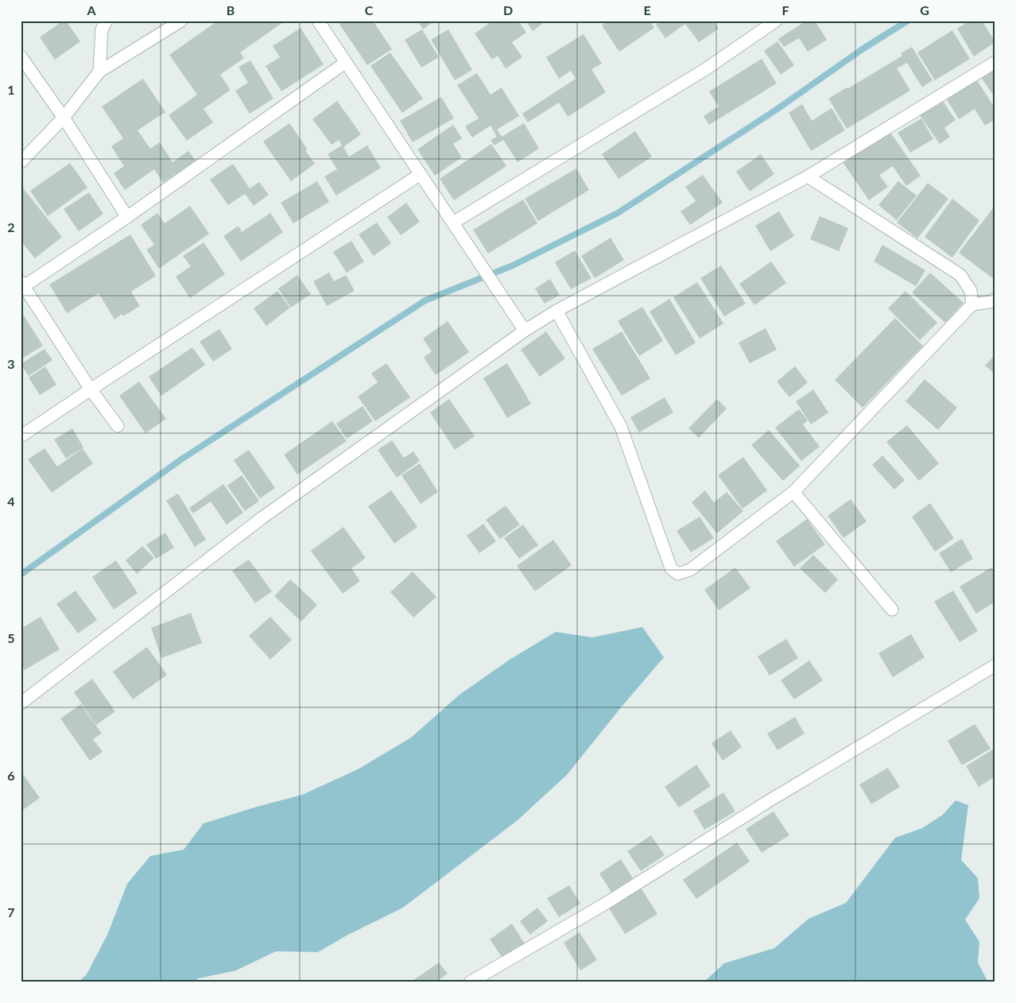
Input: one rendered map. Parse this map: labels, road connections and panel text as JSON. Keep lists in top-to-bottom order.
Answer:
{
  "grid": {
    "columns": [
      "A",
      "B",
      "C",
      "D",
      "E",
      "F",
      "G"
    ],
    "rows": [
      "1",
      "2",
      "3",
      "4",
      "5",
      "6",
      "7"
    ]
  }
}
